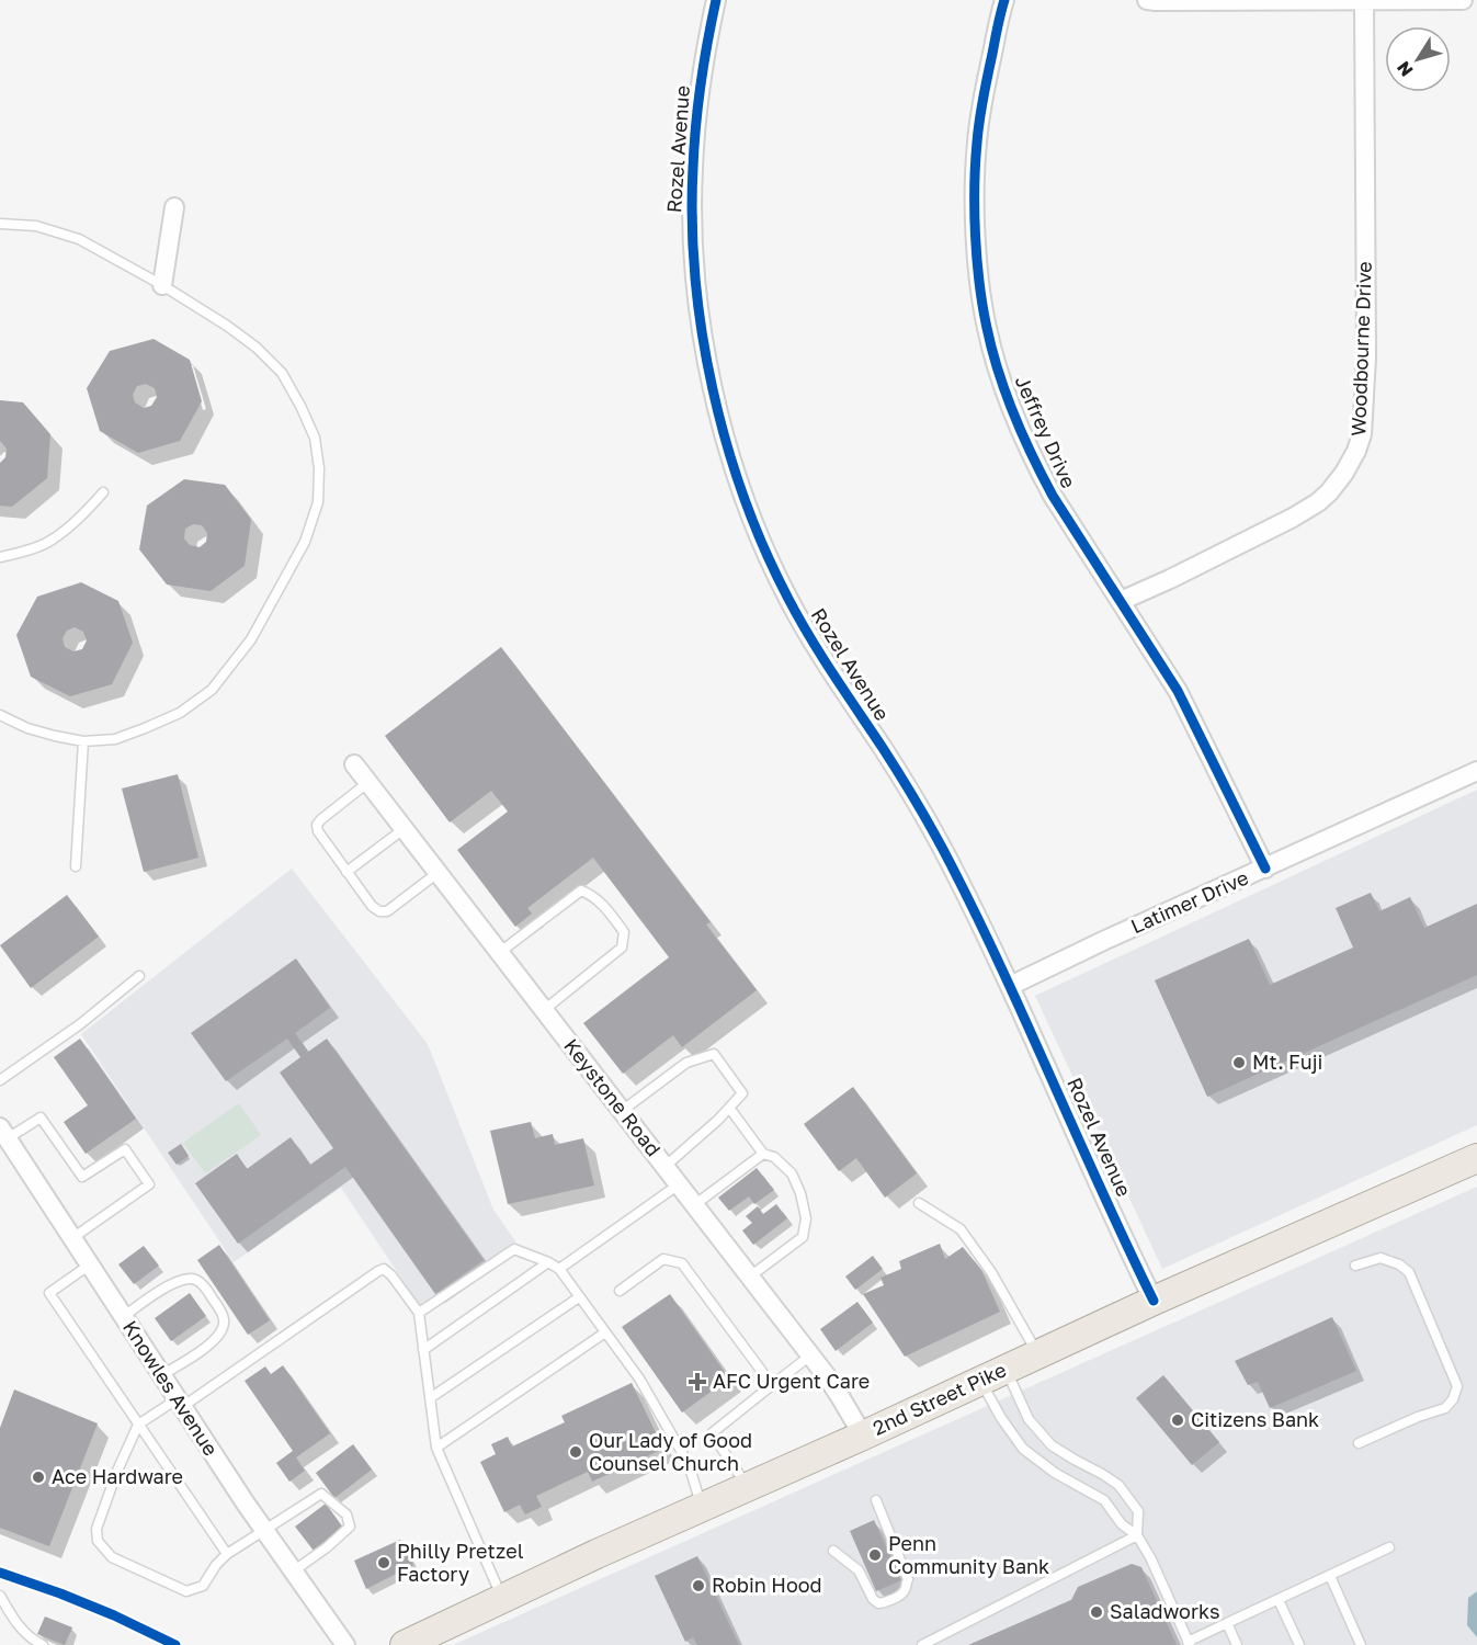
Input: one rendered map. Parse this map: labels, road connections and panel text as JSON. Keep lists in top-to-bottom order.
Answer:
{
  "streets": {
    "main road": ["2nd Street Pike"],
    "street": [
      "Rozel Avenue",
      "Woodbourne Drive",
      "Jeffrey Drive",
      "Latimer Drive",
      "Keystone Road",
      "Knowles Avenue"
    ]
  },
  "crossings": [
    ["Rozel Avenue", "Latimer Drive"],
    ["Rozel Avenue", "2nd Street Pike"],
    ["Woodbourne Drive", "Jeffrey Drive"],
    ["Jeffrey Drive", "Latimer Drive"],
    ["Keystone Road", "2nd Street Pike"]
  ],
  "places": {
    "other": [
      "Mt. Fuji",
      "Citizens Bank",
      "Our Lady of Good Counsel Church",
      "Ace Hardware",
      "Penn Community Bank",
      "Philly Pretzel Factory",
      "Robin Hood",
      "Saladworks"
    ],
    "health": ["AFC Urgent Care"]
  },
  "north": "bottom left"
}
